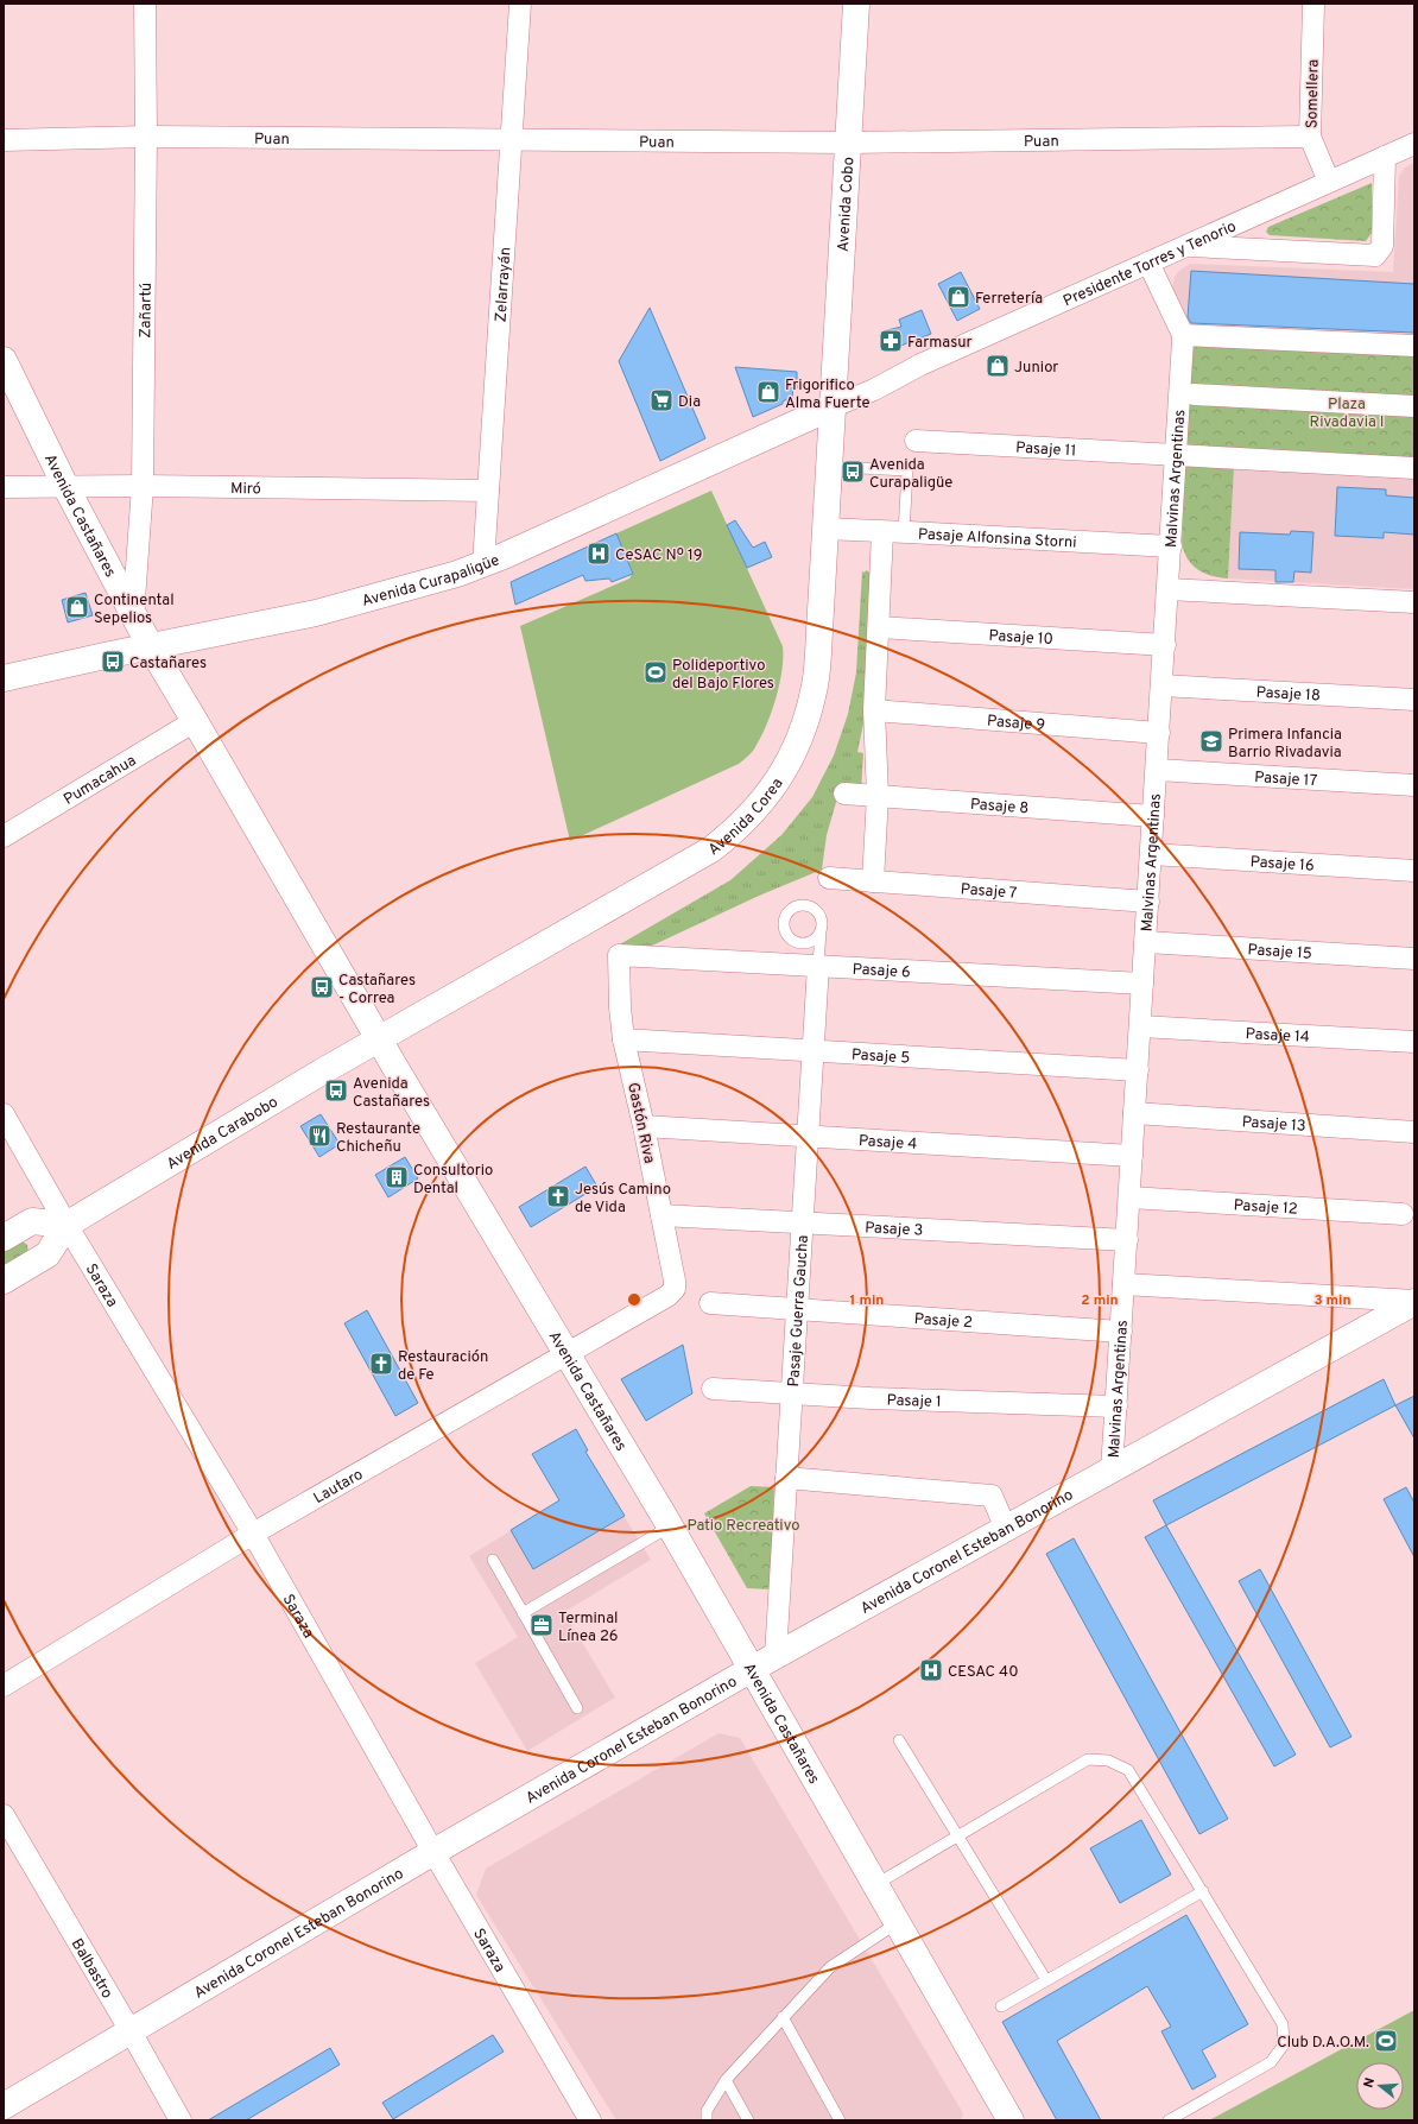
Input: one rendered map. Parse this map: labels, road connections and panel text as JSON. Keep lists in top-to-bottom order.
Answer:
{
  "streets": {
    "main road": [
      "Avenida Cobo",
      "Avenida Castañares",
      "Avenida Curapaligüe",
      "Avenida Corea",
      "Avenida Carabobo",
      "Avenida Coronel Esteban Bonorino"
    ],
    "street": [
      "Somellera",
      "Puan",
      "Presidente Torres y Tenorio",
      "Zelarrayán",
      "Zañartú",
      "Pasaje 11",
      "Malvinas Argentinas",
      "Miró",
      "Pasaje Alfonsina Storni",
      "Pasaje 10",
      "Pasaje 18",
      "Pasaje 9",
      "Pasaje 17",
      "Pumacahua",
      "Pasaje 8",
      "Pasaje 16",
      "Pasaje 7",
      "Pasaje 15",
      "Pasaje 6",
      "Pasaje 14",
      "Pasaje 5",
      "Pasaje 13",
      "Gastón Riva",
      "Pasaje 4",
      "Pasaje 12",
      "Pasaje 3",
      "Saraza",
      "Pasaje Guerra Gaucha",
      "Pasaje 2",
      "Pasaje 1",
      "Lautaro",
      "Balbastro"
    ]
  },
  "crossings": [
    ["Somellera", "Puan"],
    ["Somellera", "Presidente Torres y Tenorio"],
    ["Puan", "Avenida Cobo"],
    ["Puan", "Zelarrayán"],
    ["Puan", "Zañartú"],
    ["Avenida Cobo", "Presidente Torres y Tenorio"],
    ["Avenida Cobo", "Avenida Curapaligüe"],
    ["Avenida Cobo", "Avenida Corea"],
    ["Presidente Torres y Tenorio", "Malvinas Argentinas"],
    ["Presidente Torres y Tenorio", "Avenida Curapaligüe"],
    ["Presidente Torres y Tenorio", "Avenida Corea"],
    ["Zelarrayán", "Miró"],
    ["Zelarrayán", "Avenida Curapaligüe"],
    ["Zañartú", "Miró"],
    ["Zañartú", "Avenida Castañares"],
    ["Pasaje 11", "Malvinas Argentinas"],
    ["Malvinas Argentinas", "Pasaje Alfonsina Storni"],
    ["Malvinas Argentinas", "Pasaje 10"],
    ["Malvinas Argentinas", "Pasaje 18"],
    ["Malvinas Argentinas", "Pasaje 9"],
    ["Malvinas Argentinas", "Pasaje 17"],
    ["Malvinas Argentinas", "Pasaje 8"],
    ["Malvinas Argentinas", "Pasaje 16"],
    ["Malvinas Argentinas", "Pasaje 7"],
    ["Malvinas Argentinas", "Pasaje 15"],
    ["Malvinas Argentinas", "Pasaje 6"],
    ["Malvinas Argentinas", "Pasaje 14"],
    ["Malvinas Argentinas", "Pasaje 5"],
    ["Malvinas Argentinas", "Pasaje 13"],
    ["Malvinas Argentinas", "Pasaje 4"],
    ["Malvinas Argentinas", "Pasaje 12"],
    ["Malvinas Argentinas", "Pasaje 3"],
    ["Malvinas Argentinas", "Pasaje 2"],
    ["Malvinas Argentinas", "Pasaje 1"],
    ["Malvinas Argentinas", "Avenida Coronel Esteban Bonorino"],
    ["Miró", "Avenida Castañares"],
    ["Avenida Castañares", "Avenida Curapaligüe"],
    ["Avenida Castañares", "Pumacahua"],
    ["Avenida Castañares", "Avenida Corea"],
    ["Avenida Castañares", "Avenida Carabobo"],
    ["Avenida Castañares", "Lautaro"],
    ["Avenida Castañares", "Avenida Coronel Esteban Bonorino"],
    ["Pasaje Alfonsina Storni", "Avenida Corea"],
    ["Avenida Curapaligüe", "Avenida Corea"],
    ["Avenida Corea", "Avenida Carabobo"],
    ["Pasaje 6", "Gastón Riva"],
    ["Pasaje 6", "Pasaje Guerra Gaucha"],
    ["Pasaje 5", "Gastón Riva"],
    ["Pasaje 5", "Pasaje Guerra Gaucha"],
    ["Gastón Riva", "Pasaje 4"],
    ["Gastón Riva", "Pasaje 3"],
    ["Gastón Riva", "Lautaro"],
    ["Avenida Carabobo", "Saraza"],
    ["Pasaje 4", "Pasaje Guerra Gaucha"],
    ["Pasaje 3", "Pasaje Guerra Gaucha"],
    ["Saraza", "Lautaro"],
    ["Saraza", "Avenida Coronel Esteban Bonorino"],
    ["Pasaje Guerra Gaucha", "Pasaje 2"],
    ["Pasaje Guerra Gaucha", "Pasaje 1"],
    ["Pasaje Guerra Gaucha", "Avenida Coronel Esteban Bonorino"],
    ["Avenida Coronel Esteban Bonorino", "Balbastro"]
  ],
  "parks": ["Plaza Rivadavia I", "Patio Recreativo"],
  "places": {
    "shop": [
      "Ferretería",
      "Junior",
      "Frigorifico Alma Fuerte",
      "Continental Sepelios"
    ],
    "pharmacy": ["Farmasur"],
    "supermarket": ["Dia"],
    "bus stop": [
      "Avenida Curapaligüe",
      "Castañares",
      "Castañares - Correa",
      "Avenida Castañares"
    ],
    "hospital": ["CeSAC Nº 19", "CESAC 40"],
    "sports": ["Polideportivo del Bajo Flores", "Club D.A.O.M."],
    "school or university": ["Primera Infancia Barrio Rivadavia"],
    "restaurant": ["Restaurante Chicheñu"],
    "building": ["Consultorio Dental"],
    "church": ["Jesús Camino de Vida", "Restauración de Fe"],
    "office": ["Terminal Línea 26"]
  },
  "north": "left",
  "rings": ["1 min", "2 min", "3 min"]
}
